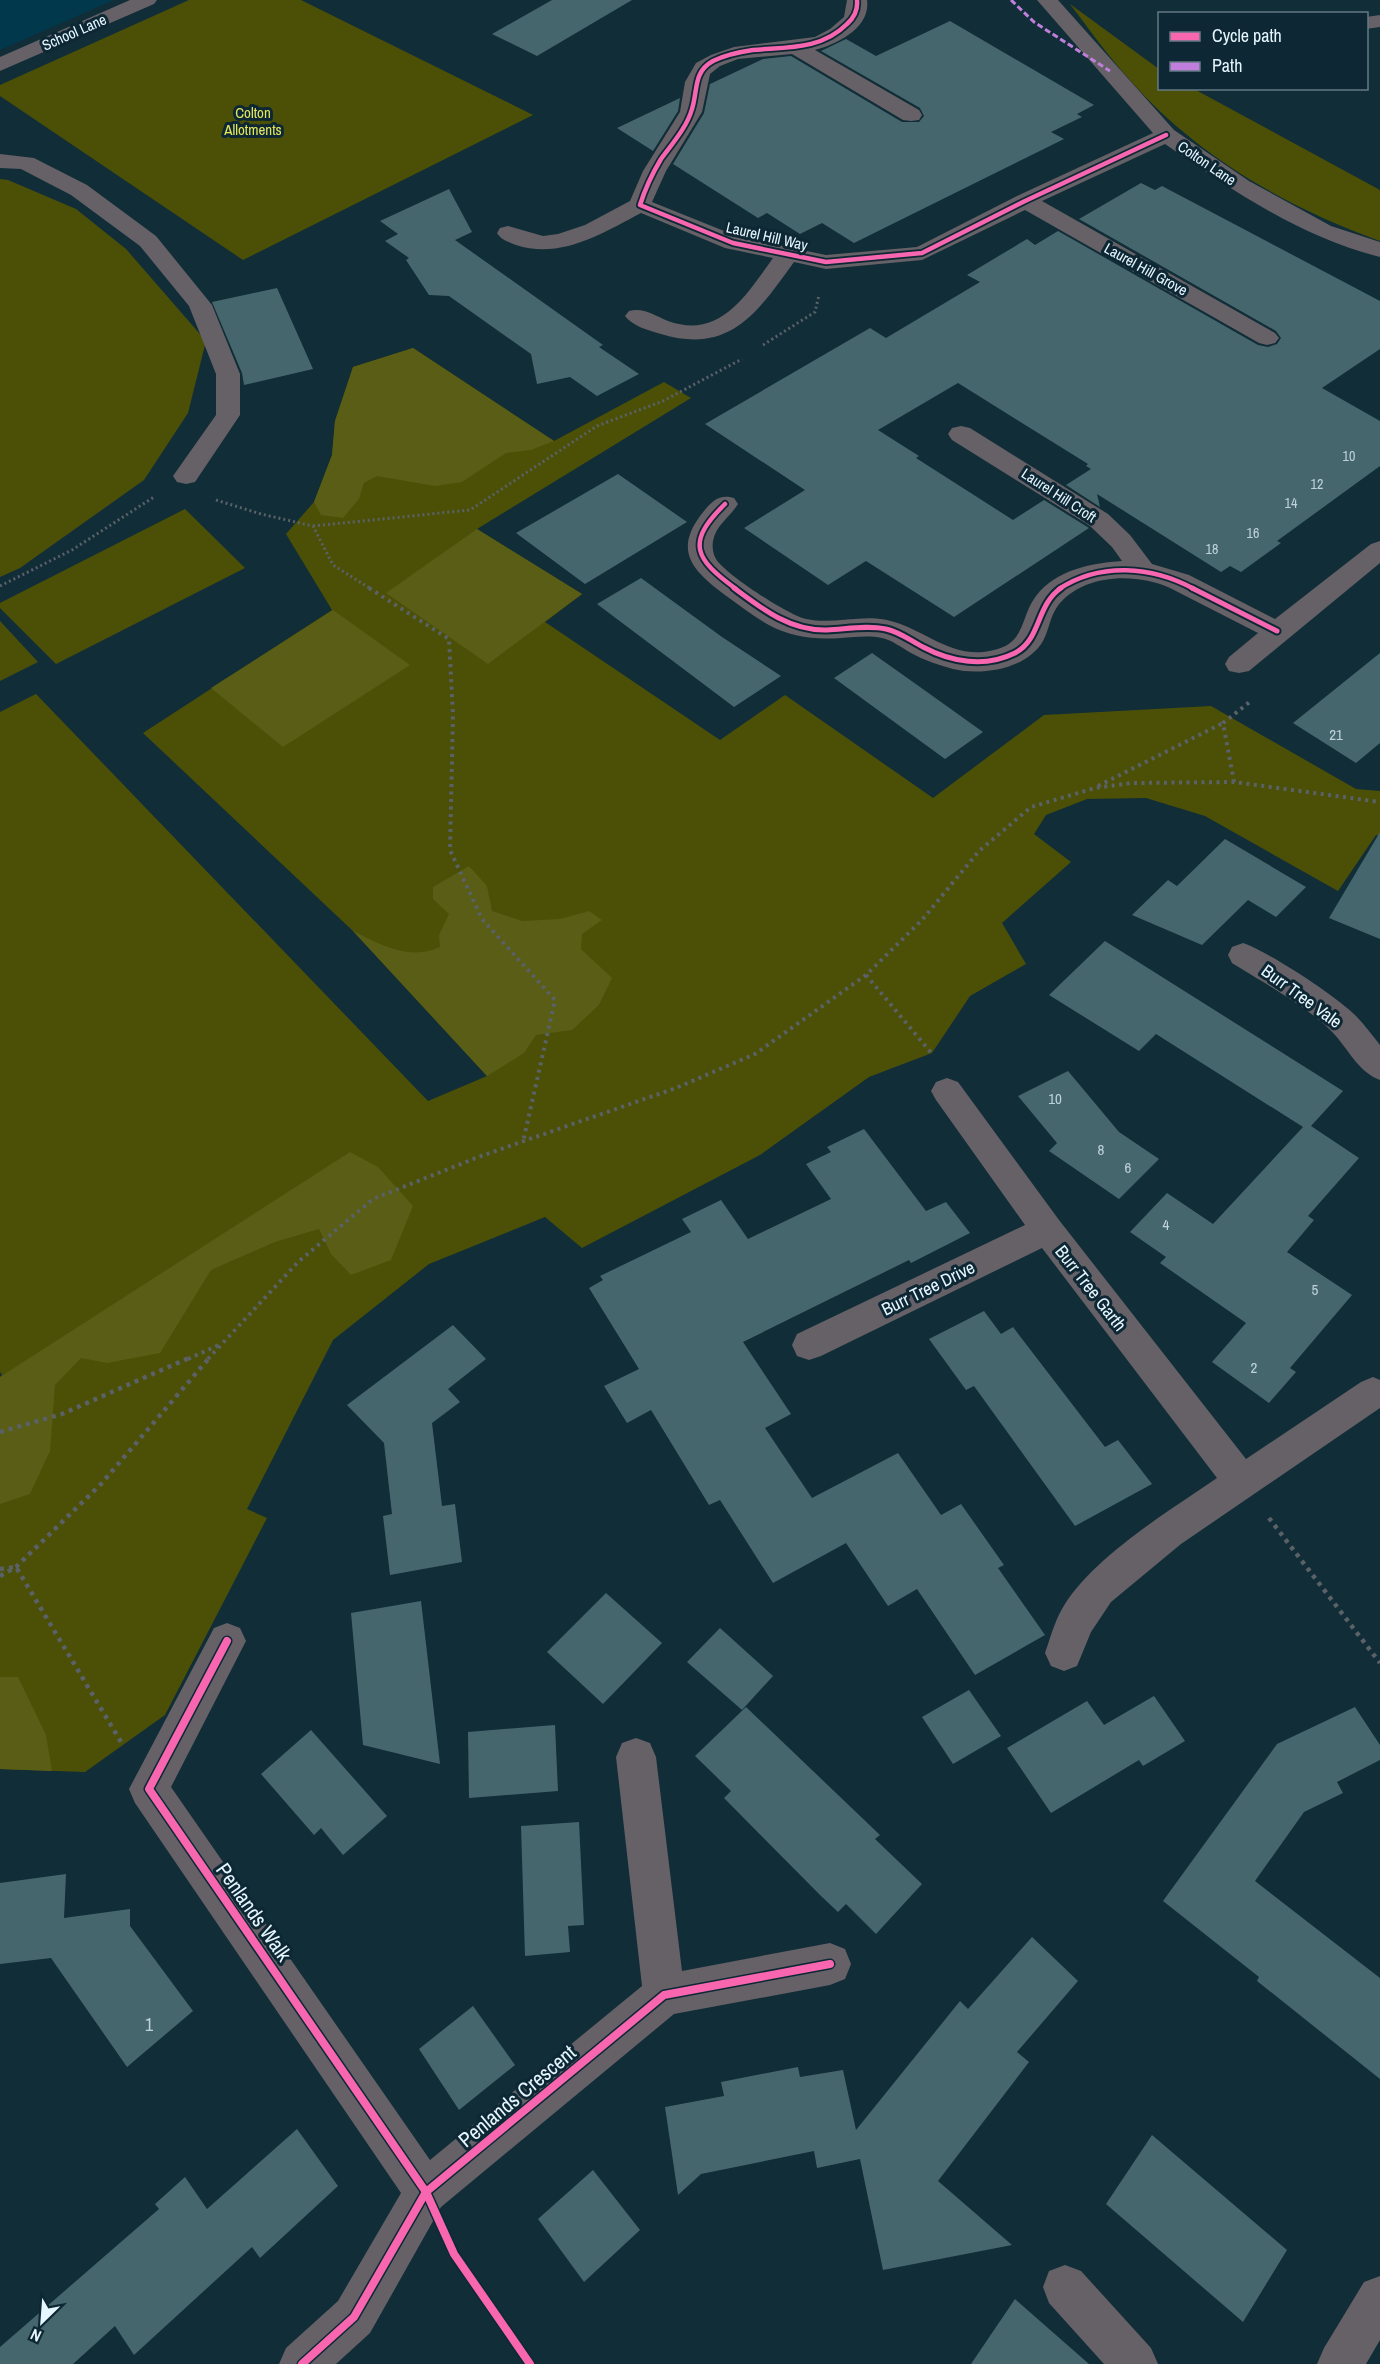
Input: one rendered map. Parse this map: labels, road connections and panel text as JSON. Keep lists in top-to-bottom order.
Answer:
{
  "streets": {
    "street": [
      "School Lane",
      "Colton Lane",
      "Laurel Hill Way",
      "Laurel Hill Grove",
      "Laurel Hill Croft",
      "Burr Tree Vale",
      "Burr Tree Drive",
      "Burr Tree Garth",
      "Penlands Walk",
      "Penlands Crescent"
    ]
  },
  "crossings": [
    ["Colton Lane", "Laurel Hill Way"],
    ["Laurel Hill Way", "Laurel Hill Grove"],
    ["Burr Tree Drive", "Burr Tree Garth"],
    ["Penlands Walk", "Penlands Crescent"]
  ],
  "parks": ["Colton Allotments"],
  "house_numbers": [
    "10",
    "12",
    "14",
    "16",
    "18",
    "21",
    "10",
    "8",
    "6",
    "4",
    "5",
    "2",
    "1"
  ],
  "legend": ["Cycle path", "Path"],
  "north": "bottom left"
}
